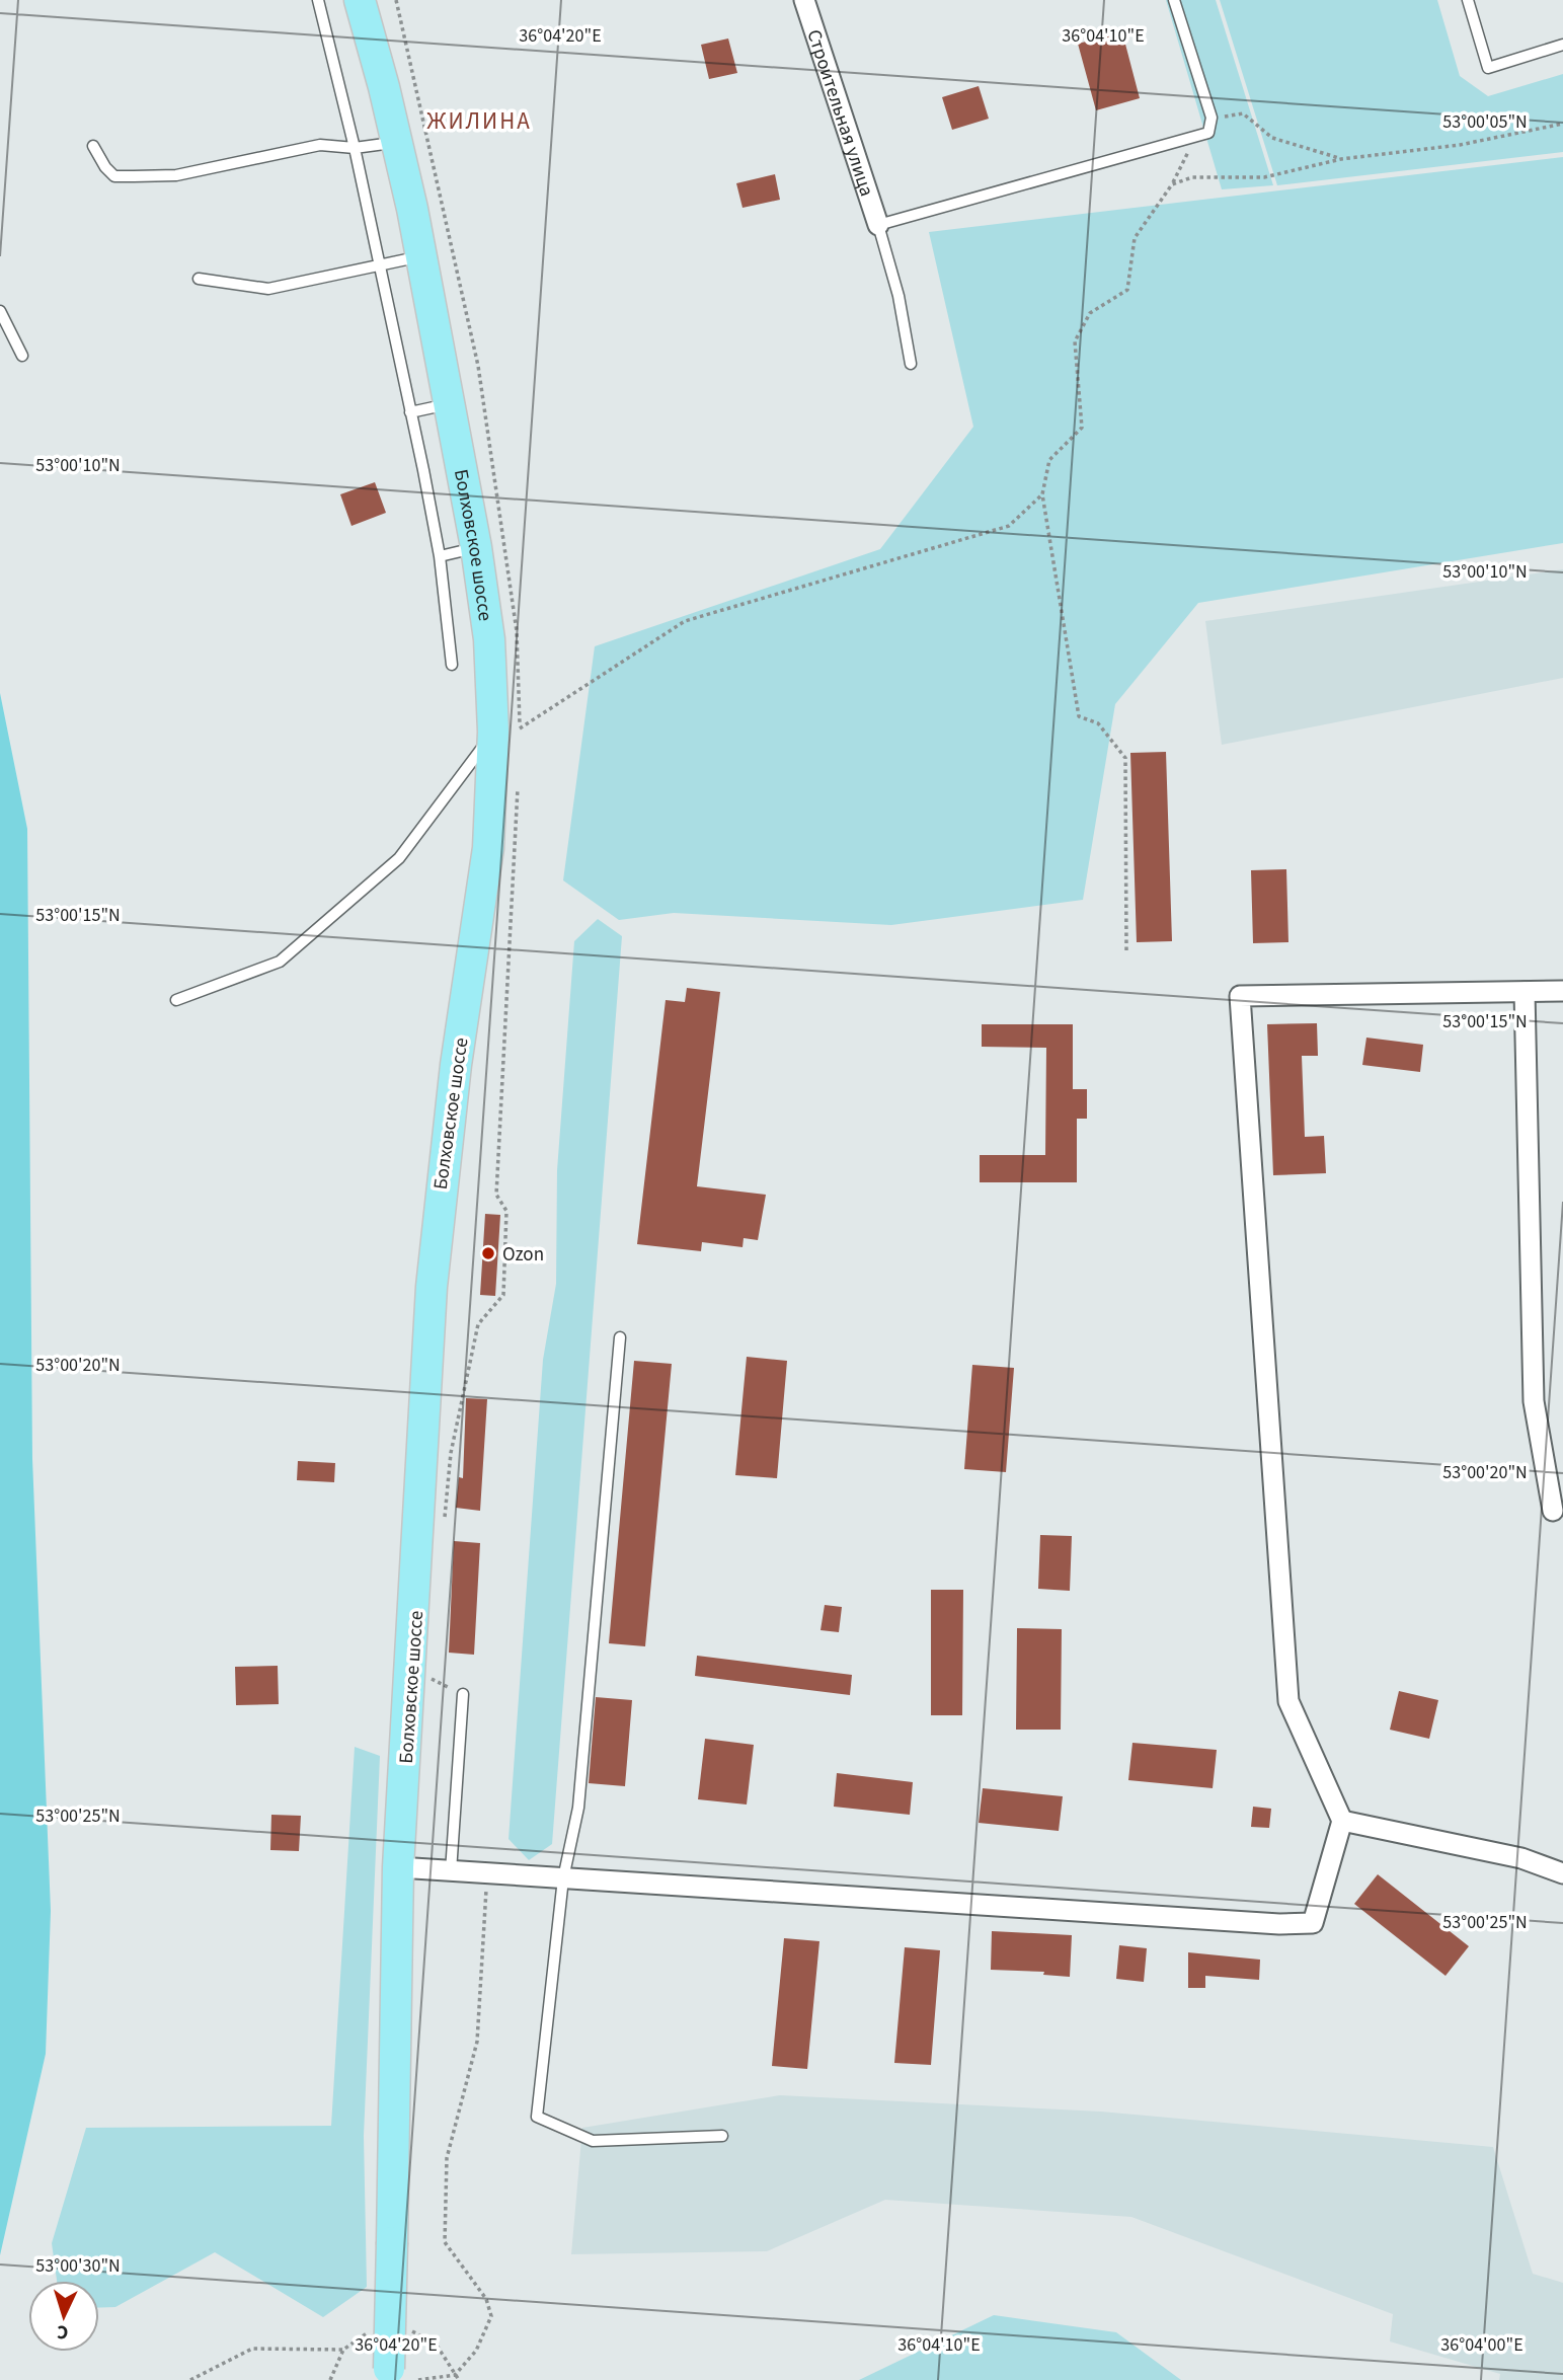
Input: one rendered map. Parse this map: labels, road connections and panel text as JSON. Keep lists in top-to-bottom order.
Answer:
{
  "streets": {
    "main road": ["Болховское шоссе"],
    "street": ["Строительная улица"]
  },
  "districts": ["ЖИЛИНА"],
  "places": ["Ozon"],
  "north": "bottom",
  "coordinates": [
    "36°04'20\"E",
    "36°04'10\"E",
    "53°00'05\"N",
    "53°00'10\"N",
    "53°00'15\"N",
    "53°00'20\"N",
    "53°00'25\"N",
    "53°00'30\"N",
    "36°04'00\"E"
  ]
}
